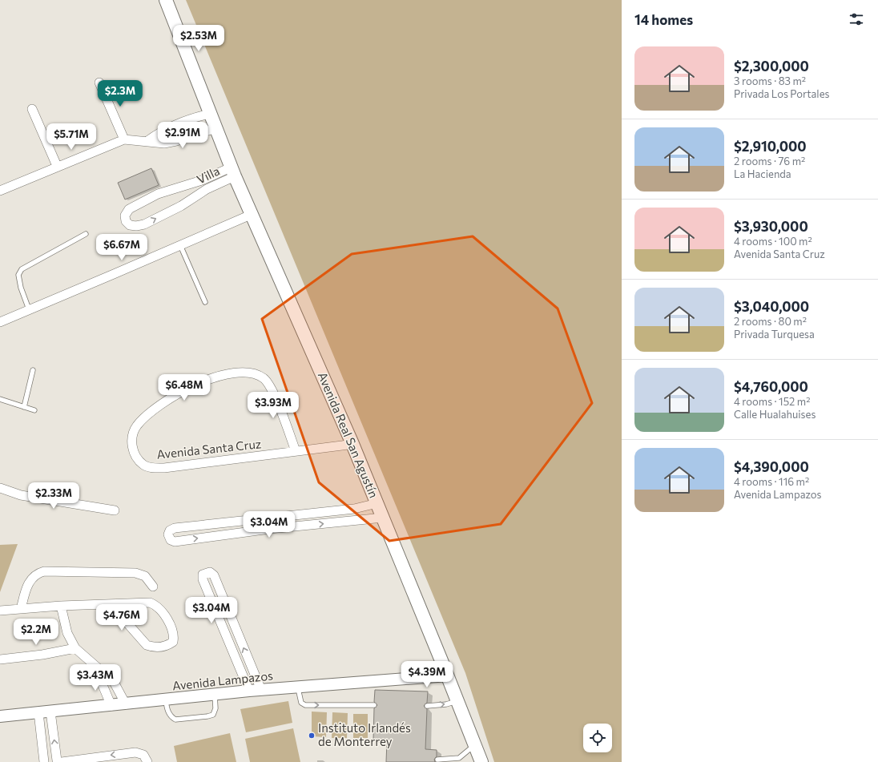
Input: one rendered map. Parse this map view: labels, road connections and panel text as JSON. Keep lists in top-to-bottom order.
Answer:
{
  "streets": {
    "main road": ["Avenida Real San Agustín"],
    "street": ["Villa", "Avenida Santa Cruz", "Avenida Lampazos"]
  },
  "crossings": [
    ["Villa", "Avenida Real San Agustín"],
    ["Avenida Real San Agustín", "Avenida Santa Cruz"],
    ["Avenida Real San Agustín", "Avenida Lampazos"]
  ],
  "places": ["Instituto Irlandés de Monterrey"],
  "page": {
    "heading": "14 homes",
    "price": [
      "$2.53M",
      "$2.3M",
      "$2.91M",
      "$5.71M",
      "$6.67M",
      "$6.48M",
      "$3.93M",
      "$2.33M",
      "$3.04M",
      "$3.04M",
      "$4.76M",
      "$2.2M",
      "$4.39M",
      "$3.43M"
    ],
    "list": [
      {
        "name": "$2,300,000",
        "note": "3 rooms · 83 m² · Privada Los Portales"
      },
      {
        "name": "$2,910,000",
        "note": "2 rooms · 76 m² · La Hacienda"
      },
      {
        "name": "$3,930,000",
        "note": "4 rooms · 100 m² · Avenida Santa Cruz"
      },
      {
        "name": "$3,040,000",
        "note": "2 rooms · 80 m² · Privada Turquesa"
      },
      {
        "name": "$4,760,000",
        "note": "4 rooms · 152 m² · Calle Hualahuises"
      },
      {
        "name": "$4,390,000",
        "note": "4 rooms · 116 m² · Avenida Lampazos"
      }
    ]
  }
}
